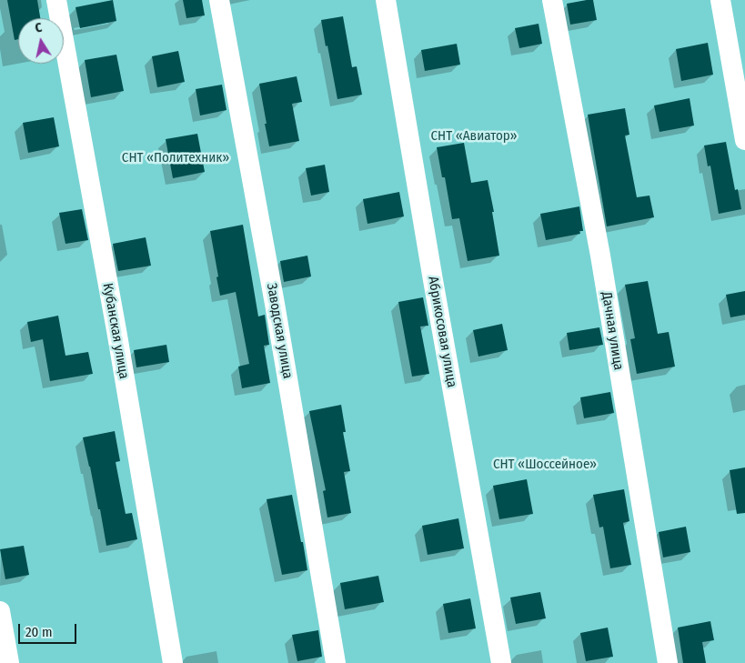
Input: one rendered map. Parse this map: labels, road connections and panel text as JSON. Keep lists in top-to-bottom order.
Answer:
{
  "streets": {
    "street": [
      "Кубанская улица",
      "Заводская улица",
      "Дачная улица",
      "Абрикосовая улица"
    ]
  },
  "parks": ["СНТ «Авиатор»", "СНТ «Политехник»", "СНТ «Шоссейное»"],
  "scale_bar": "20 m",
  "north": "top"
}
